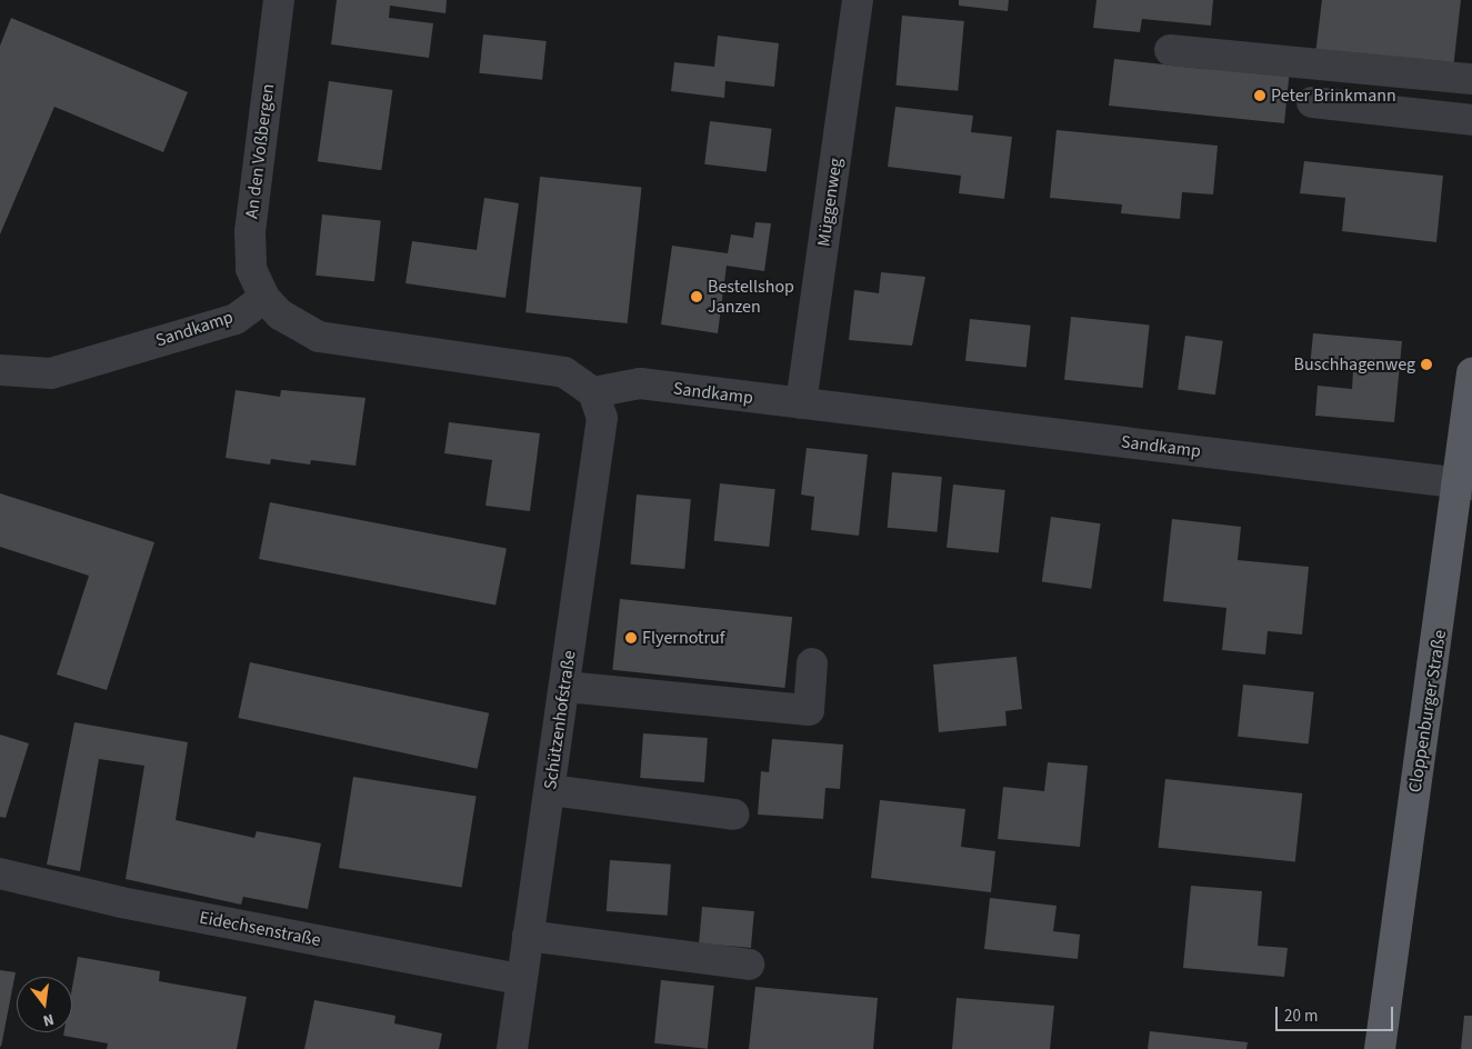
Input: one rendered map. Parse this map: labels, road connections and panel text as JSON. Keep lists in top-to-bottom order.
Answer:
{
  "streets": {
    "main road": ["Cloppenburger Straße"],
    "street": [
      "An den Voßbergen",
      "Müggenweg",
      "Sandkamp",
      "Schützenhofstraße",
      "Eidechsenstraße"
    ]
  },
  "crossings": [
    ["An den Voßbergen", "Sandkamp"],
    ["Müggenweg", "Sandkamp"],
    ["Sandkamp", "Cloppenburger Straße"],
    ["Sandkamp", "Schützenhofstraße"],
    ["Schützenhofstraße", "Eidechsenstraße"]
  ],
  "places": [
    "Peter Brinkmann",
    "Bestellshop Janzen",
    "Buschhagenweg",
    "Flyernotruf"
  ],
  "scale_bar": "20 m",
  "north": "bottom"
}
